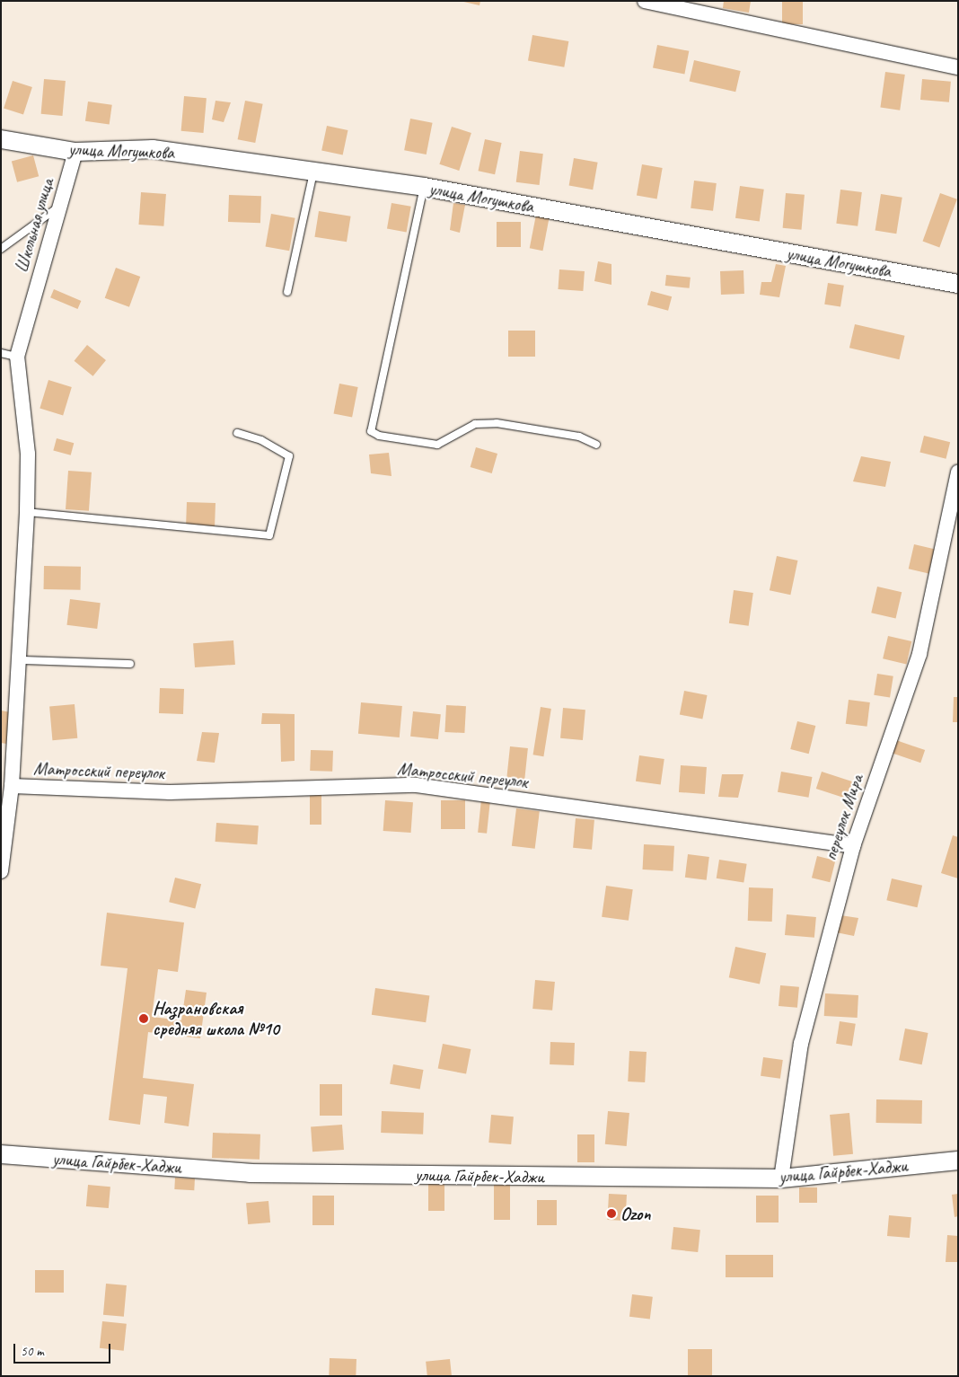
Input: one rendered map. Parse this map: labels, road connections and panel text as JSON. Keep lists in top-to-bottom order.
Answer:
{
  "streets": {
    "street": [
      "улица Могушкова",
      "Школьная улица",
      "Матросский переулок",
      "переулок Мира",
      "улица Гайрбек-Хаджи"
    ]
  },
  "crossings": [
    ["улица Могушкова", "Школьная улица"],
    ["Школьная улица", "Матросский переулок"],
    ["Матросский переулок", "переулок Мира"],
    ["переулок Мира", "улица Гайрбек-Хаджи"]
  ],
  "places": ["Назрановская средняя школа №10", "Ozon"],
  "scale_bar": "50 m"
}
